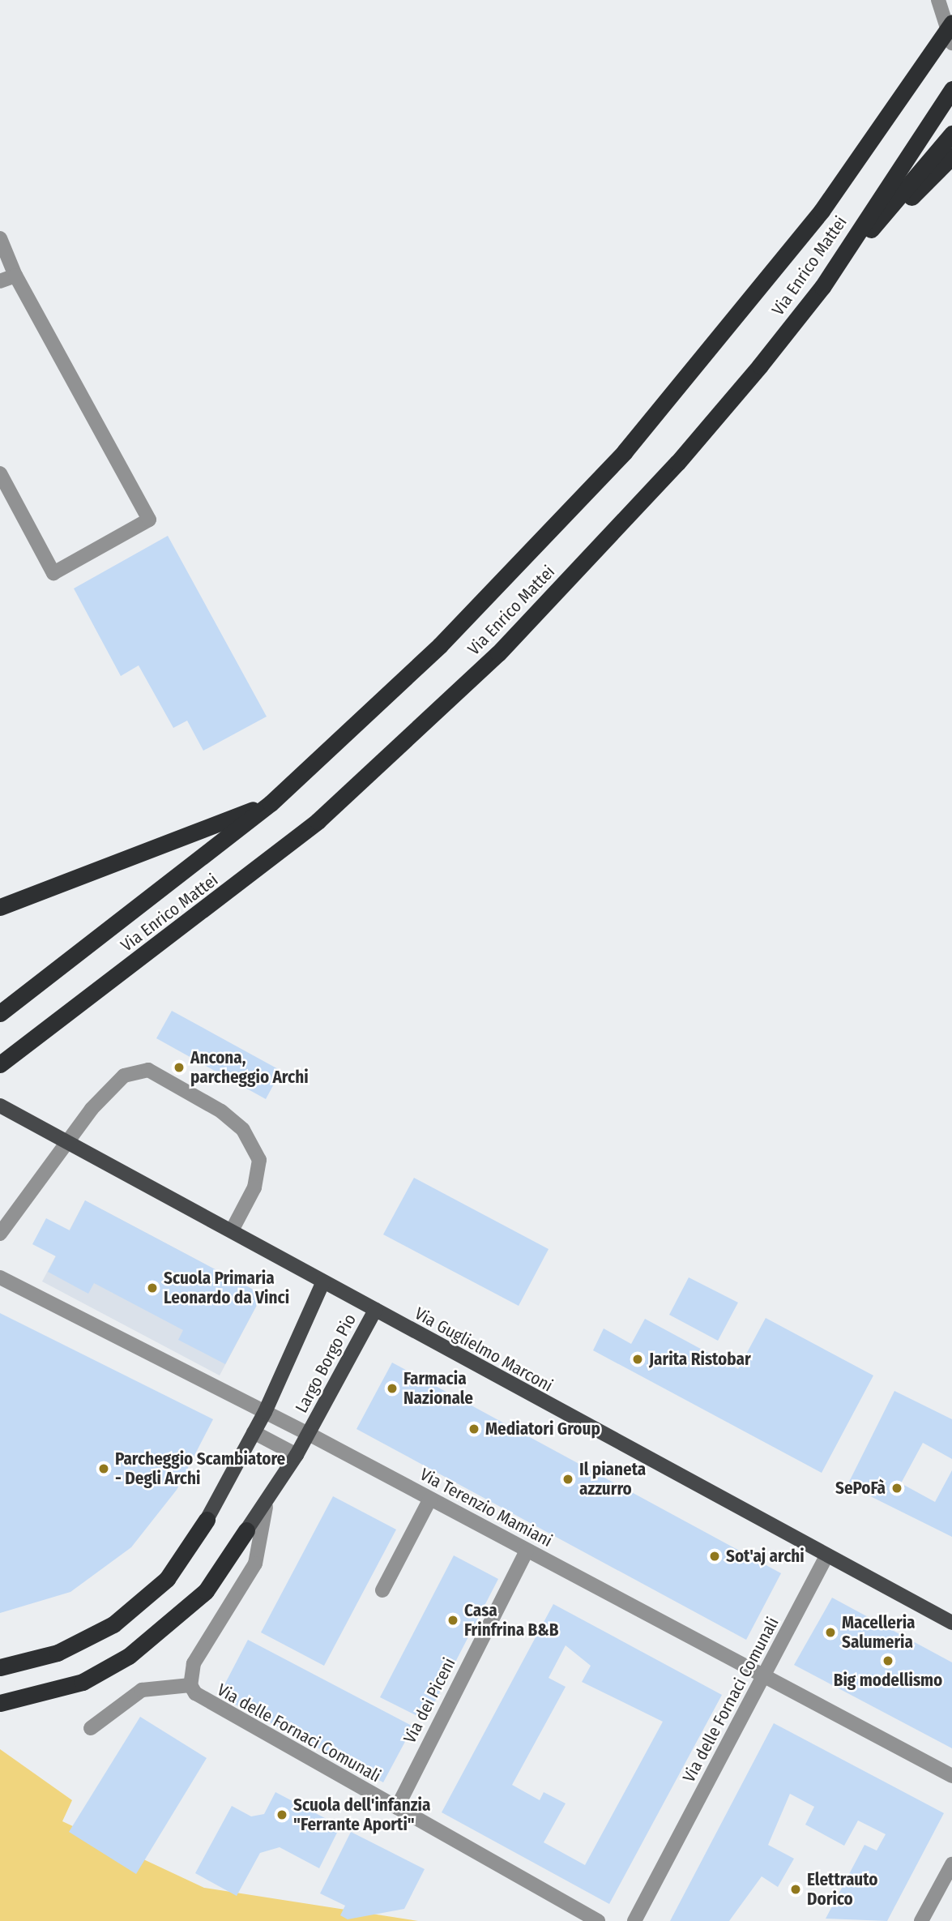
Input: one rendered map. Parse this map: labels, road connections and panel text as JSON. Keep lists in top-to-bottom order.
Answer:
{
  "streets": {
    "highway": ["Via Enrico Mattei"],
    "main road": ["Via Guglielmo Marconi", "Largo Borgo Pio"],
    "street": ["Via Terenzio Mamiani", "Via delle Fornaci Comunali", "Via dei Piceni"]
  },
  "crossings": [
    ["Via Guglielmo Marconi", "Largo Borgo Pio"],
    ["Via Guglielmo Marconi", "Via delle Fornaci Comunali"],
    ["Largo Borgo Pio", "Via Terenzio Mamiani"],
    ["Via Terenzio Mamiani", "Via delle Fornaci Comunali"],
    ["Via Terenzio Mamiani", "Via dei Piceni"],
    ["Via delle Fornaci Comunali", "Via dei Piceni"]
  ],
  "places": [
    "Ancona, parcheggio Archi",
    "Scuola Primaria Leonardo da Vinci",
    "Jarita Ristobar",
    "Farmacia Nazionale",
    "Mediatori Group",
    "Parcheggio Scambiatore - Degli Archi",
    "Il pianeta azzurro",
    "SePoFà",
    "Sot'aj archi",
    "Casa Frinfrina B&B",
    "Macelleria Salumeria",
    "Big modellismo",
    "Scuola dell'infanzia \"Ferrante Aporti\"",
    "Elettrauto Dorico"
  ]
}
